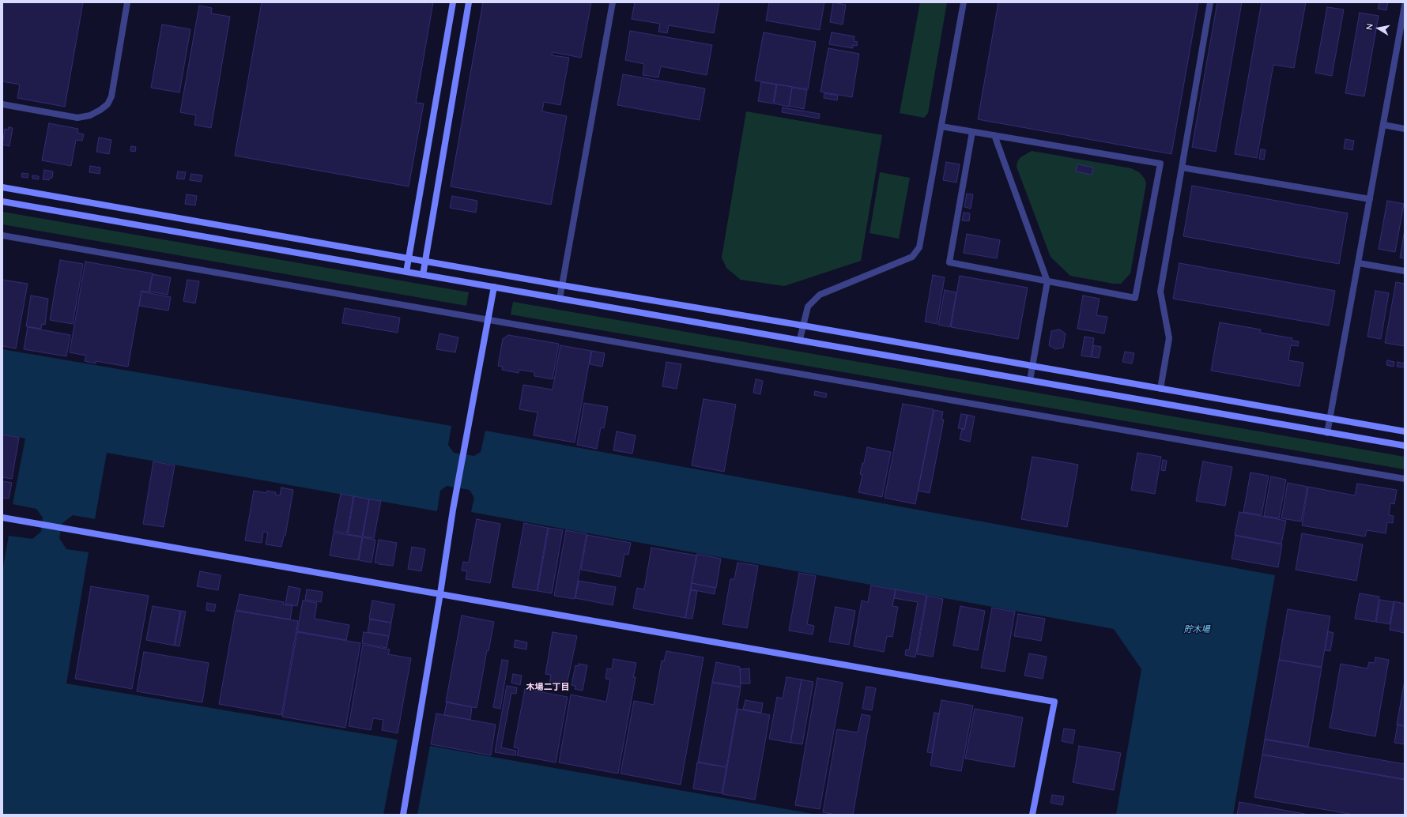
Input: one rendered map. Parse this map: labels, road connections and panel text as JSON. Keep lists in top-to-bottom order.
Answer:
{
  "districts": ["木場二丁目"],
  "water": ["貯木場"],
  "north": "left"
}
